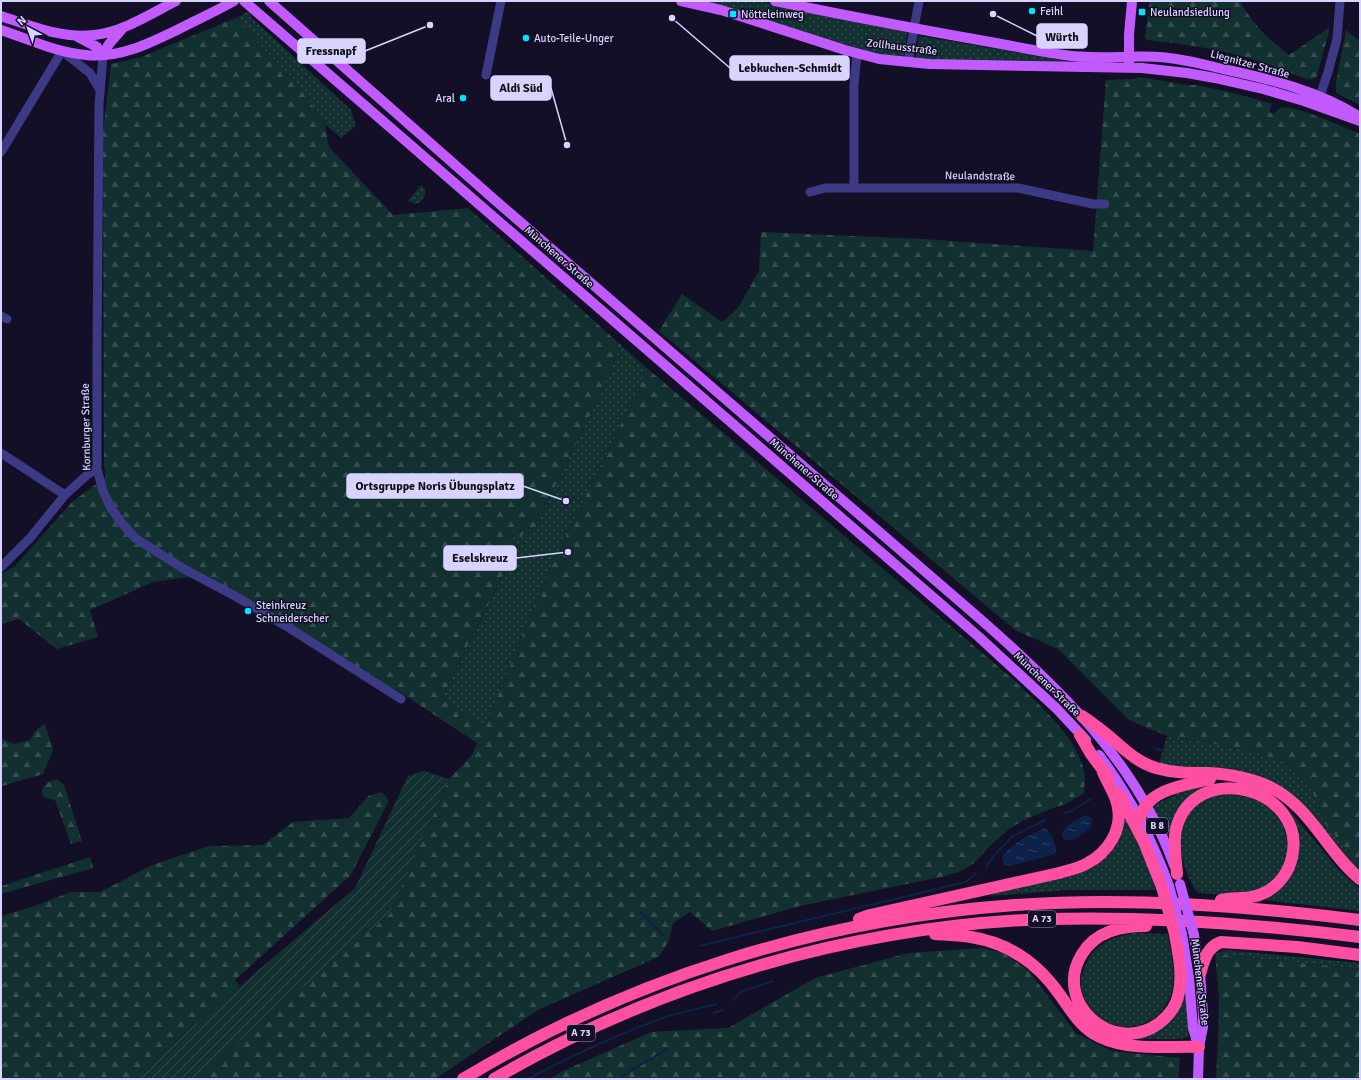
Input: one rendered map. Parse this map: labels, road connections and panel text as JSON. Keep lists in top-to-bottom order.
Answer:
{
  "streets": {
    "highway": ["A 73"],
    "main road": [
      "Zollhausstraße",
      "Liegnitzer Straße",
      "Münchener Straße",
      "B 8"
    ],
    "street": ["Neulandstraße", "Kornburger Straße"]
  },
  "crossings": [
    ["Zollhausstraße", "Liegnitzer Straße"]
  ],
  "places": {
    "other": [
      "Feihl",
      "Würth",
      "Lebkuchen-Schmidt",
      "Fressnapf",
      "Auto-Teile-Unger",
      "Aral",
      "Aldi Süd",
      "Ortsgruppe Noris Übungsplatz",
      "Eselskreuz",
      "Steinkreuz Schneiderscher"
    ],
    "transit": ["Neulandsiedlung", "Nötteleinweg"]
  },
  "north": "top left"
}
